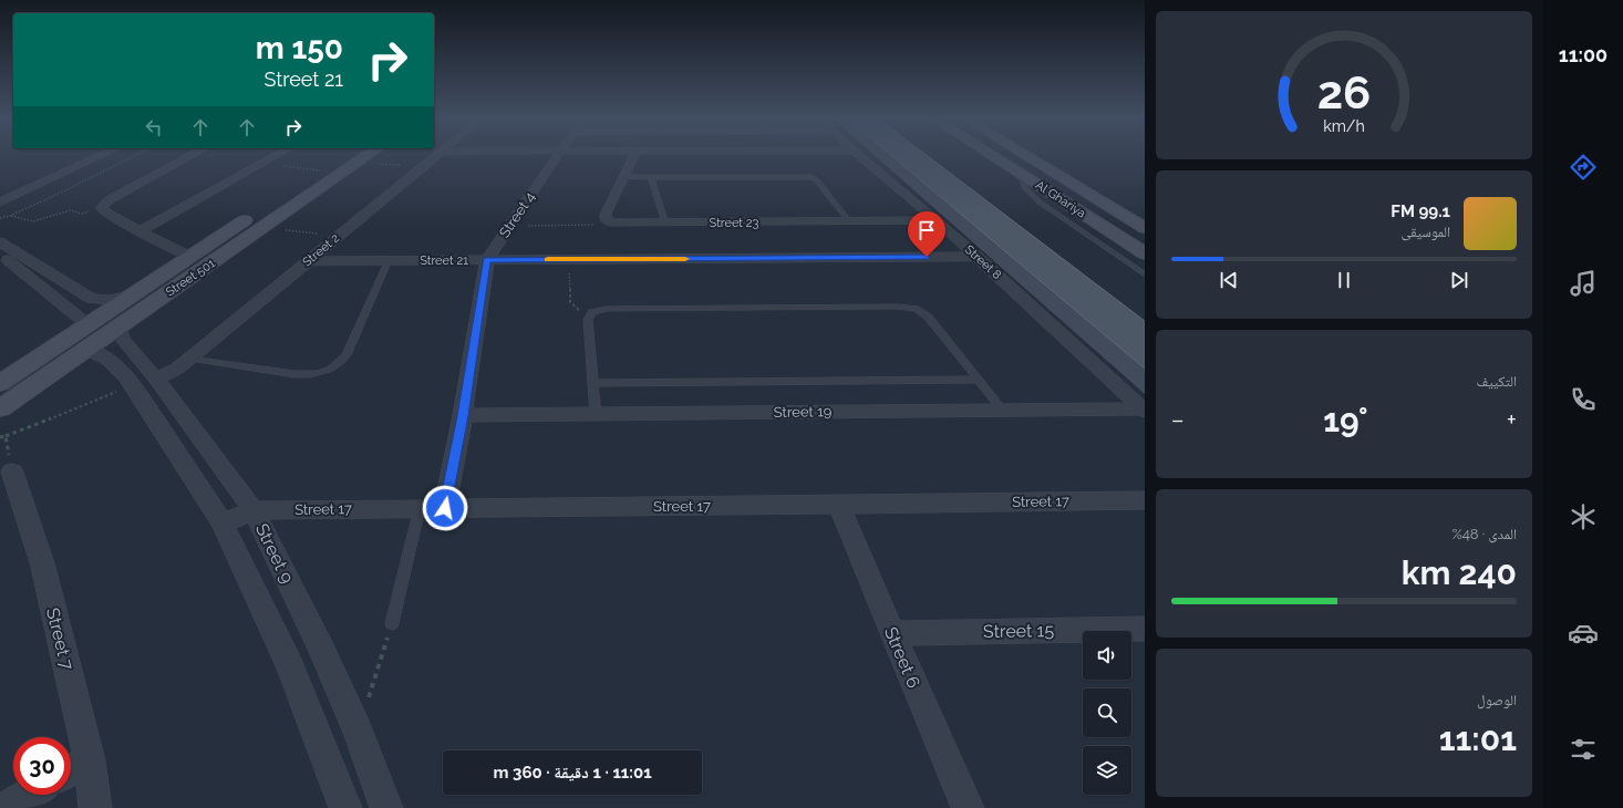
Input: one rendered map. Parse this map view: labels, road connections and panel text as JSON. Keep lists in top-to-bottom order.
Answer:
{
  "streets": {
    "street": [
      "Al Ghariya",
      "Street 4",
      "Street 23",
      "Street 2",
      "Street 21",
      "Street 8",
      "Street 501",
      "Street 19",
      "Street 17",
      "Street 9",
      "Street 15",
      "Street 7",
      "Street 6"
    ]
  },
  "crossings": [
    ["Street 4", "Street 21"],
    ["Street 4", "Street 19"],
    ["Street 4", "Street 17"],
    ["Street 23", "Street 8"],
    ["Street 2", "Street 21"],
    ["Street 2", "Street 9"],
    ["Street 21", "Street 8"],
    ["Street 8", "Street 19"],
    ["Street 501", "Street 9"],
    ["Street 17", "Street 9"],
    ["Street 17", "Street 6"],
    ["Street 15", "Street 6"]
  ],
  "page": {
    "tabs": "11:00",
    "turn": ["150 m", "Street 21"],
    "song": ["99.1 FM", "الموسيقى"],
    "tile": [
      "التكييف",
      ["المدى · 48%", "240 km"],
      ["الوصول", "11:01"]
    ],
    "heat": ["−", "19°", "+"],
    "limit": "30",
    "trip": "11:01 · 1 دقيقة · 360 m",
    "gauge": ["26", "km/h"]
  }
}
